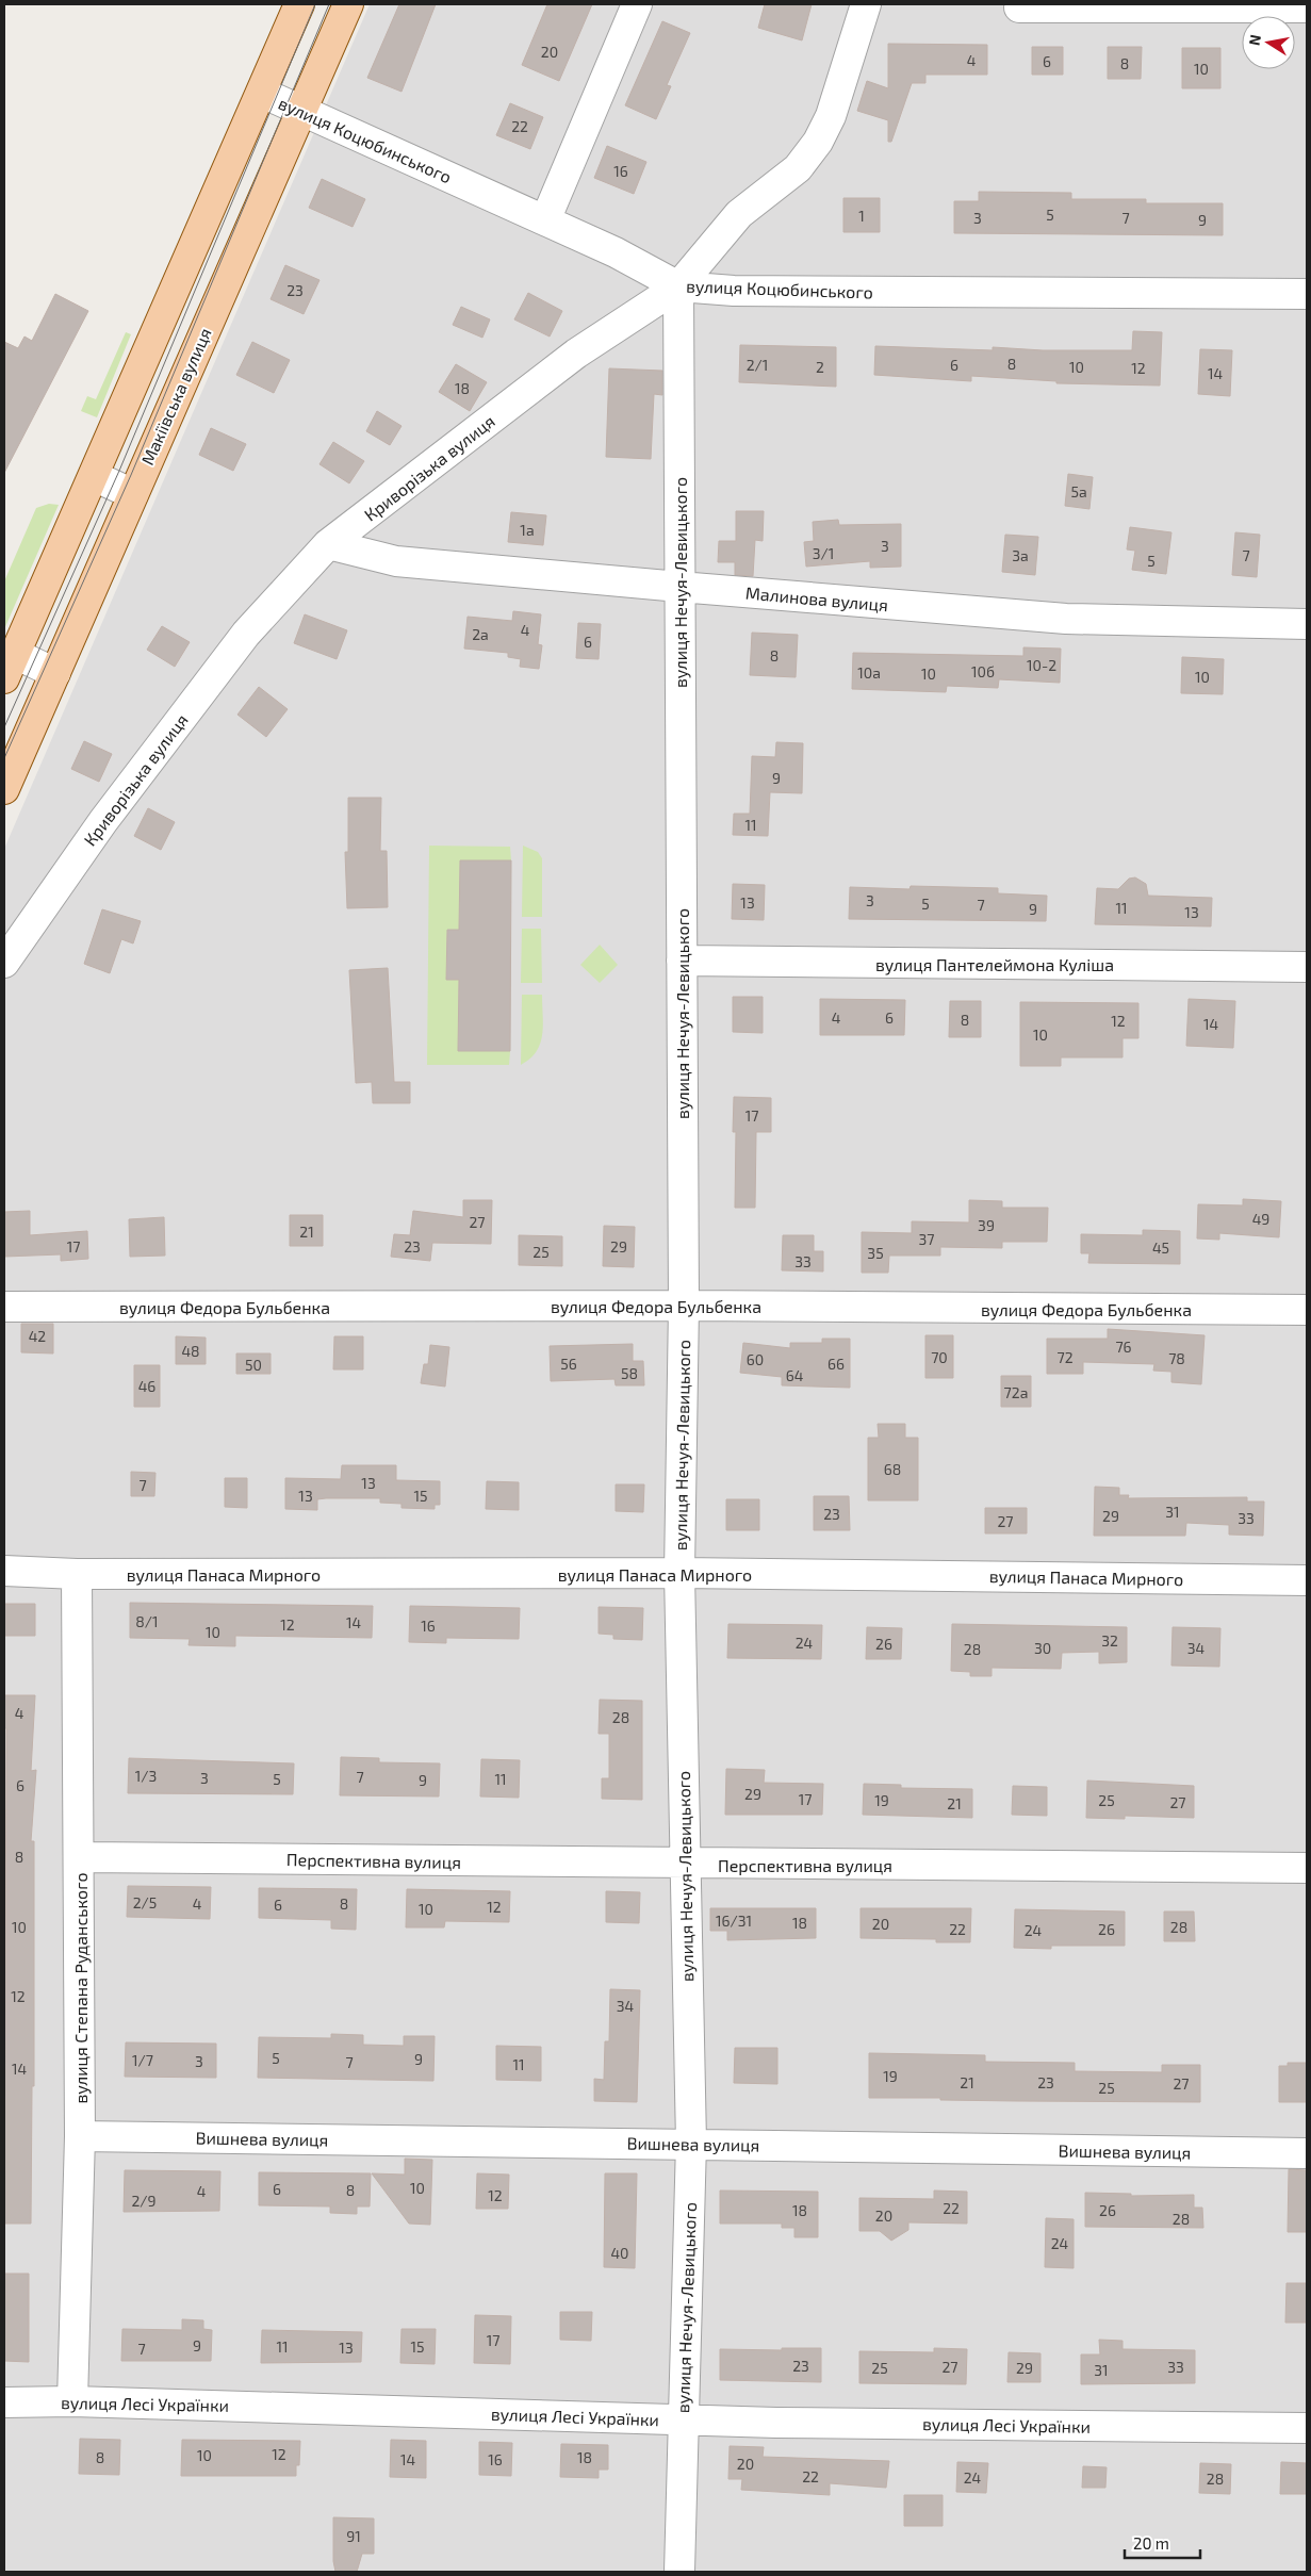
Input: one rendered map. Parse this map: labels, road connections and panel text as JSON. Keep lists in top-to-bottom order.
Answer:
{
  "streets": {
    "main road": ["Макіївська вулиця"],
    "street": [
      "вулиця Коцюбинського",
      "Криворізька вулиця",
      "вулиця Нечуя-Левицького",
      "Малинова вулиця",
      "вулиця Пантелеймона Куліша",
      "вулиця Федора Бульбенка",
      "вулиця Панаса Мирного",
      "Перспективна вулиця",
      "вулиця Степана Руданського",
      "Вишнева вулиця",
      "вулиця Лесі Українки"
    ]
  },
  "crossings": [
    ["вулиця Коцюбинського", "Макіївська вулиця"],
    ["вулиця Коцюбинського", "Криворізька вулиця"],
    ["вулиця Коцюбинського", "вулиця Нечуя-Левицького"],
    ["Криворізька вулиця", "вулиця Нечуя-Левицького"],
    ["Криворізька вулиця", "Малинова вулиця"],
    ["вулиця Нечуя-Левицького", "Малинова вулиця"],
    ["вулиця Нечуя-Левицького", "вулиця Пантелеймона Куліша"],
    ["вулиця Нечуя-Левицького", "вулиця Федора Бульбенка"],
    ["вулиця Нечуя-Левицького", "вулиця Панаса Мирного"],
    ["вулиця Нечуя-Левицького", "Перспективна вулиця"],
    ["вулиця Нечуя-Левицького", "Вишнева вулиця"],
    ["вулиця Нечуя-Левицького", "вулиця Лесі Українки"],
    ["вулиця Панаса Мирного", "вулиця Степана Руданського"],
    ["Перспективна вулиця", "вулиця Степана Руданського"],
    ["вулиця Степана Руданського", "Вишнева вулиця"],
    ["вулиця Степана Руданського", "вулиця Лесі Українки"]
  ],
  "house_numbers": [
    "20",
    "4",
    "6",
    "8",
    "10",
    "22",
    "16",
    "5",
    "1",
    "3",
    "7",
    "9",
    "23",
    "8",
    "2/1",
    "6",
    "2",
    "10",
    "12",
    "14",
    "18",
    "5а",
    "1а",
    "3",
    "3/1",
    "3а",
    "7",
    "5",
    "4",
    "2а",
    "6",
    "8",
    "10-2",
    "10б",
    "10а",
    "10",
    "10",
    "9",
    "11",
    "3",
    "13",
    "5",
    "7",
    "11",
    "9",
    "13",
    "4",
    "6",
    "8",
    "12",
    "14",
    "10",
    "17",
    "49",
    "27",
    "39",
    "21",
    "37",
    "17",
    "23",
    "29",
    "45",
    "25",
    "35",
    "33",
    "42",
    "76",
    "48",
    "70",
    "72",
    "78",
    "60",
    "56",
    "66",
    "50",
    "58",
    "64",
    "46",
    "72а",
    "68",
    "13",
    "7",
    "13",
    "15",
    "31",
    "23",
    "29",
    "33",
    "27",
    "8/1",
    "14",
    "12",
    "16",
    "10",
    "32",
    "24",
    "26",
    "30",
    "34",
    "28",
    "4",
    "28",
    "1/3",
    "7",
    "3",
    "5",
    "11",
    "9",
    "6",
    "29",
    "17",
    "19",
    "25",
    "27",
    "21",
    "8",
    "2/5",
    "4",
    "8",
    "6",
    "12",
    "10",
    "16/31",
    "18",
    "20",
    "10",
    "28",
    "22",
    "26",
    "24",
    "12",
    "34",
    "5",
    "9",
    "1/7",
    "3",
    "7",
    "11",
    "14",
    "19",
    "21",
    "23",
    "27",
    "25",
    "10",
    "6",
    "8",
    "4",
    "12",
    "2/9",
    "22",
    "18",
    "26",
    "20",
    "28",
    "24",
    "40",
    "17",
    "9",
    "11",
    "15",
    "13",
    "7",
    "23",
    "27",
    "33",
    "25",
    "29",
    "31",
    "12",
    "10",
    "8",
    "18",
    "14",
    "16",
    "20",
    "22",
    "24",
    "28",
    "91"
  ],
  "scale_bar": "20 m",
  "north": "left"
}
